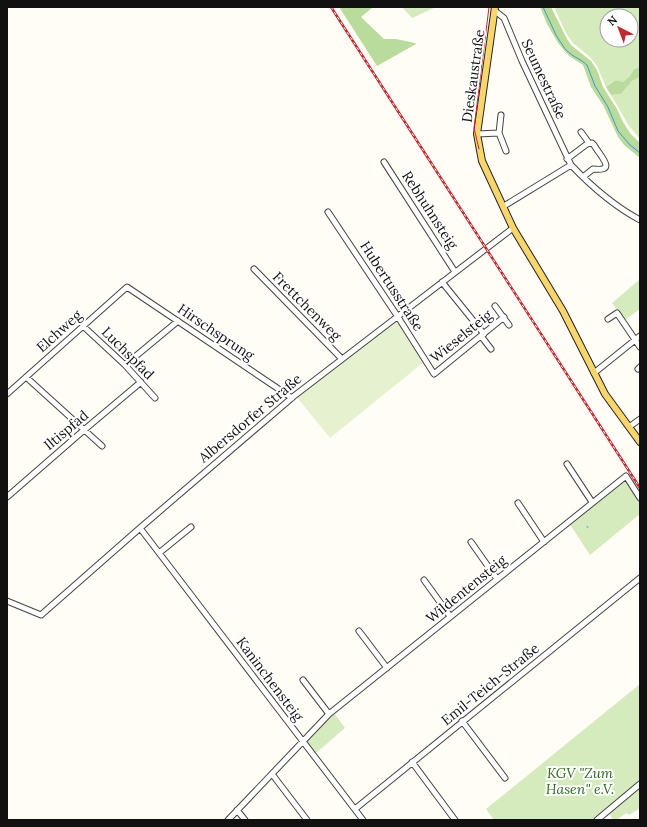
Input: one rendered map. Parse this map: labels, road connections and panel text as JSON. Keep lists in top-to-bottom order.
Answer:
{
  "streets": {
    "main road": ["Dieskaustraße"],
    "street": [
      "Seumestraße",
      "Rebhuhnsteig",
      "Hubertusstraße",
      "Frettchenweg",
      "Elchweg",
      "Hirschsprung",
      "Wieselsteig",
      "Luchspfad",
      "Albersdorfer Straße",
      "Iltispfad",
      "Wildentensteig",
      "Kaninchensteig",
      "Emil-Teich-Straße"
    ]
  },
  "crossings": [
    ["Dieskaustraße", "Seumestraße"],
    ["Dieskaustraße", "Albersdorfer Straße"],
    ["Rebhuhnsteig", "Albersdorfer Straße"],
    ["Hubertusstraße", "Wieselsteig"],
    ["Hubertusstraße", "Albersdorfer Straße"],
    ["Frettchenweg", "Albersdorfer Straße"],
    ["Elchweg", "Hirschsprung"],
    ["Elchweg", "Luchspfad"],
    ["Hirschsprung", "Albersdorfer Straße"],
    ["Luchspfad", "Iltispfad"],
    ["Albersdorfer Straße", "Kaninchensteig"],
    ["Wildentensteig", "Kaninchensteig"],
    ["Kaninchensteig", "Emil-Teich-Straße"]
  ],
  "parks": ["KGV \"Zum Hasen\" e.V."],
  "north": "top left"
}
